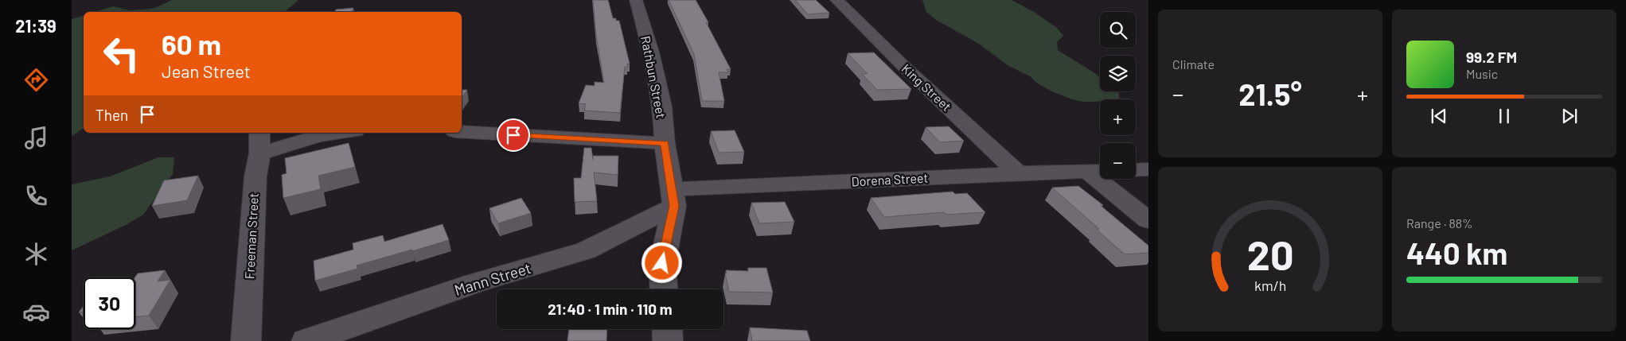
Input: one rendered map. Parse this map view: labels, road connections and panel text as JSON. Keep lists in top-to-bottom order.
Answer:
{
  "streets": {
    "street": [
      "Rathbun Street",
      "King Street",
      "Dorena Street",
      "Freeman Street",
      "Mann Street"
    ]
  },
  "crossings": [
    ["Rathbun Street", "Dorena Street"],
    ["Rathbun Street", "Mann Street"],
    ["King Street", "Dorena Street"],
    ["Dorena Street", "Mann Street"]
  ],
  "page": {
    "tabs": "21:39",
    "tile": [
      "Climate",
      ["Range · 88%", "440 km"]
    ],
    "map_buttons": ["+", "−"],
    "turn": ["60 m", "Jean Street"],
    "song": ["99.2 FM", "Music"],
    "heat": ["−", "21.5°", "+"],
    "then": "Then",
    "limit": "30",
    "trip": "21:40 · 1 min · 110 m",
    "gauge": ["20", "km/h"]
  }
}
